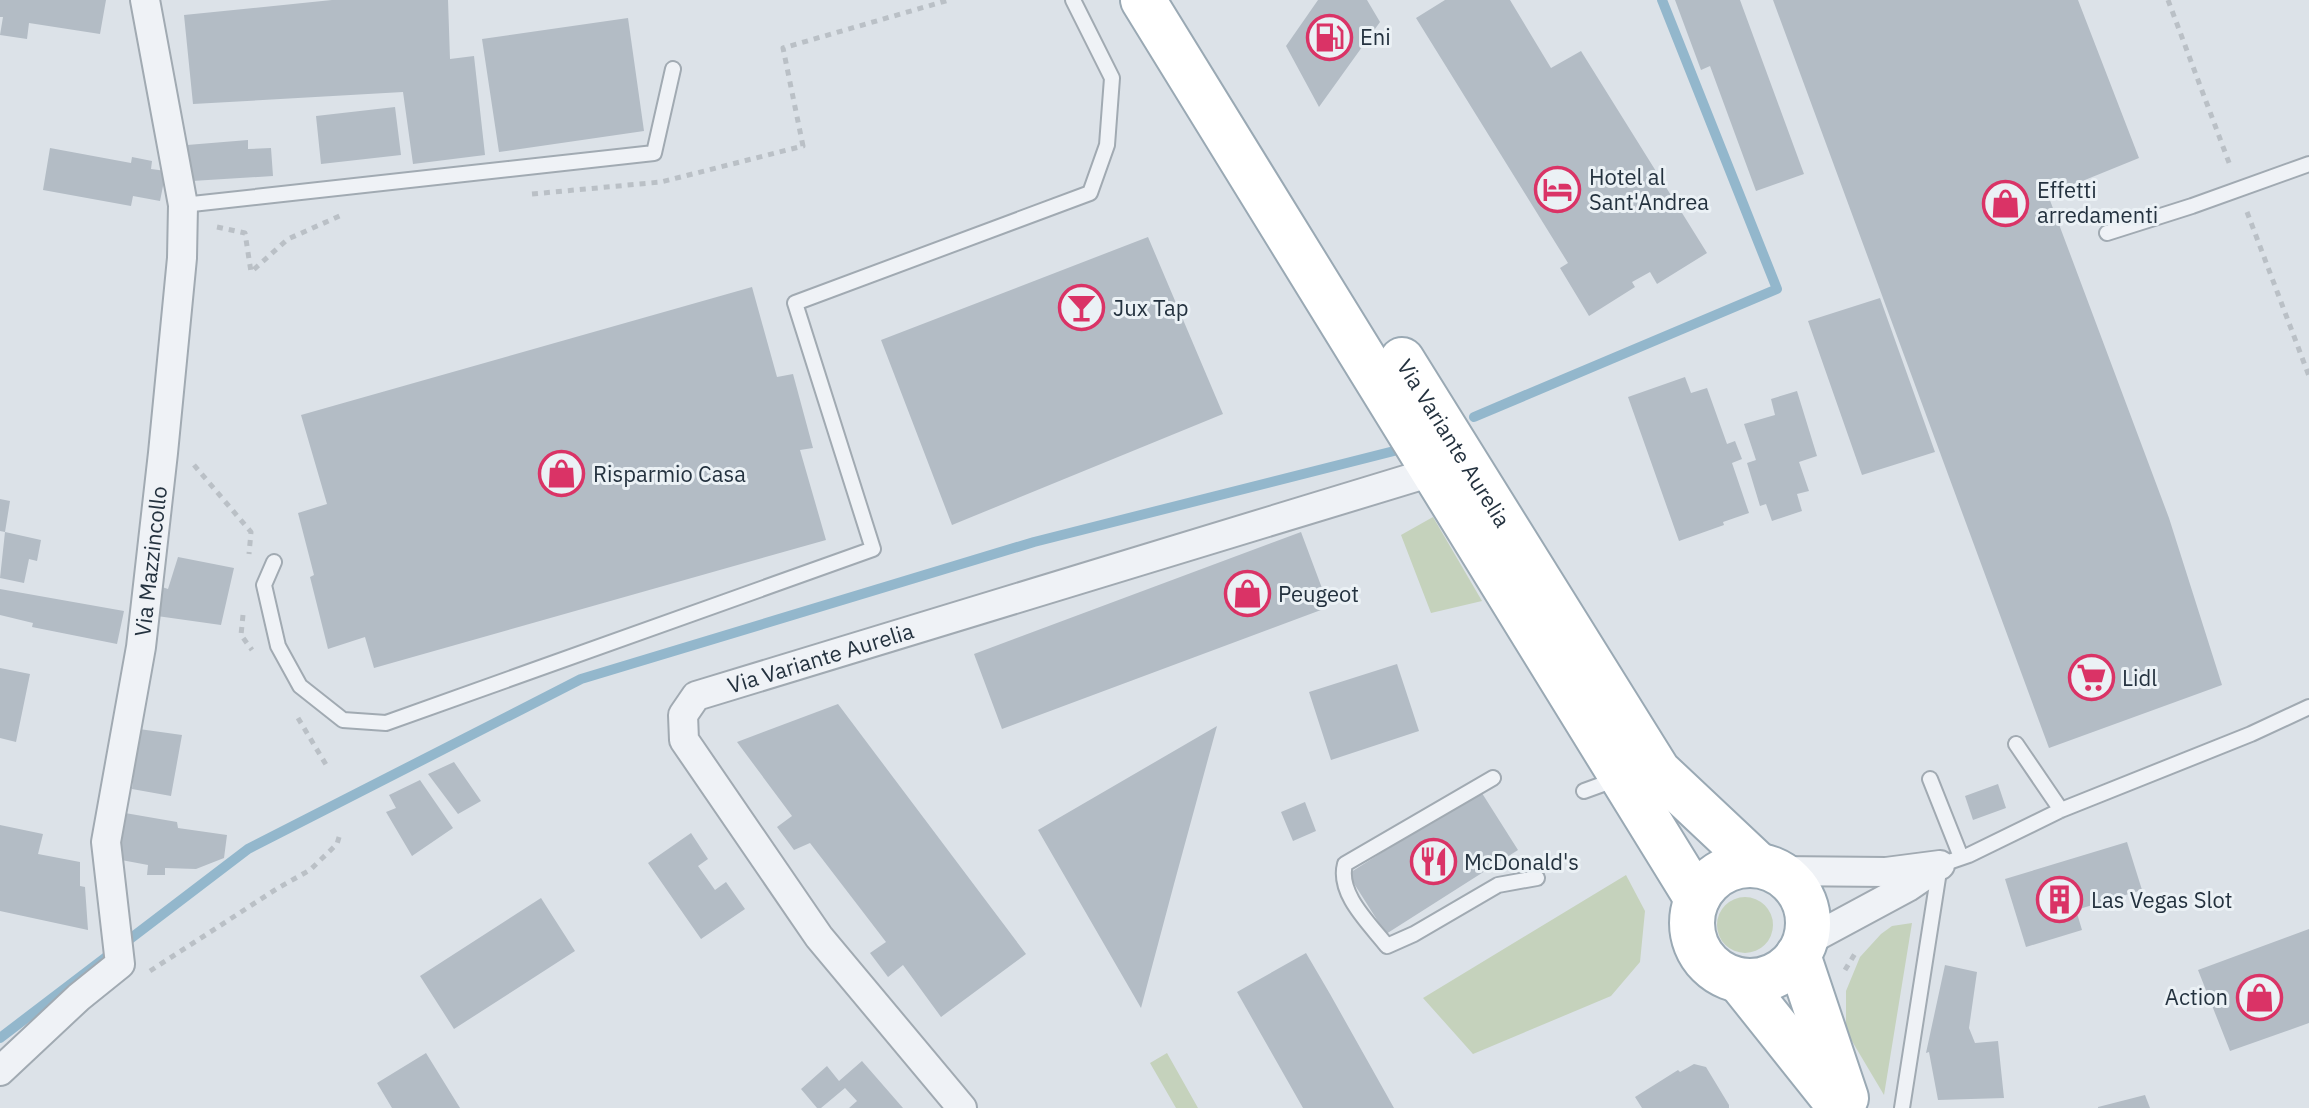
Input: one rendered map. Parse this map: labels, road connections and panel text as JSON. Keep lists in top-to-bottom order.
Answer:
{
  "streets": {
    "main road": ["Via Variante Aurelia"],
    "street": ["Via Mazzincollo"]
  },
  "places": {
    "fuel station": ["Eni"],
    "hotel": ["Hotel al Sant'Andrea"],
    "shop": [
      "Effetti arredamenti",
      "Risparmio Casa",
      "Peugeot",
      "Action"
    ],
    "bar": ["Jux Tap"],
    "supermarket": ["Lidl"],
    "restaurant": ["McDonald's"],
    "building": ["Las Vegas Slot"]
  }
}
